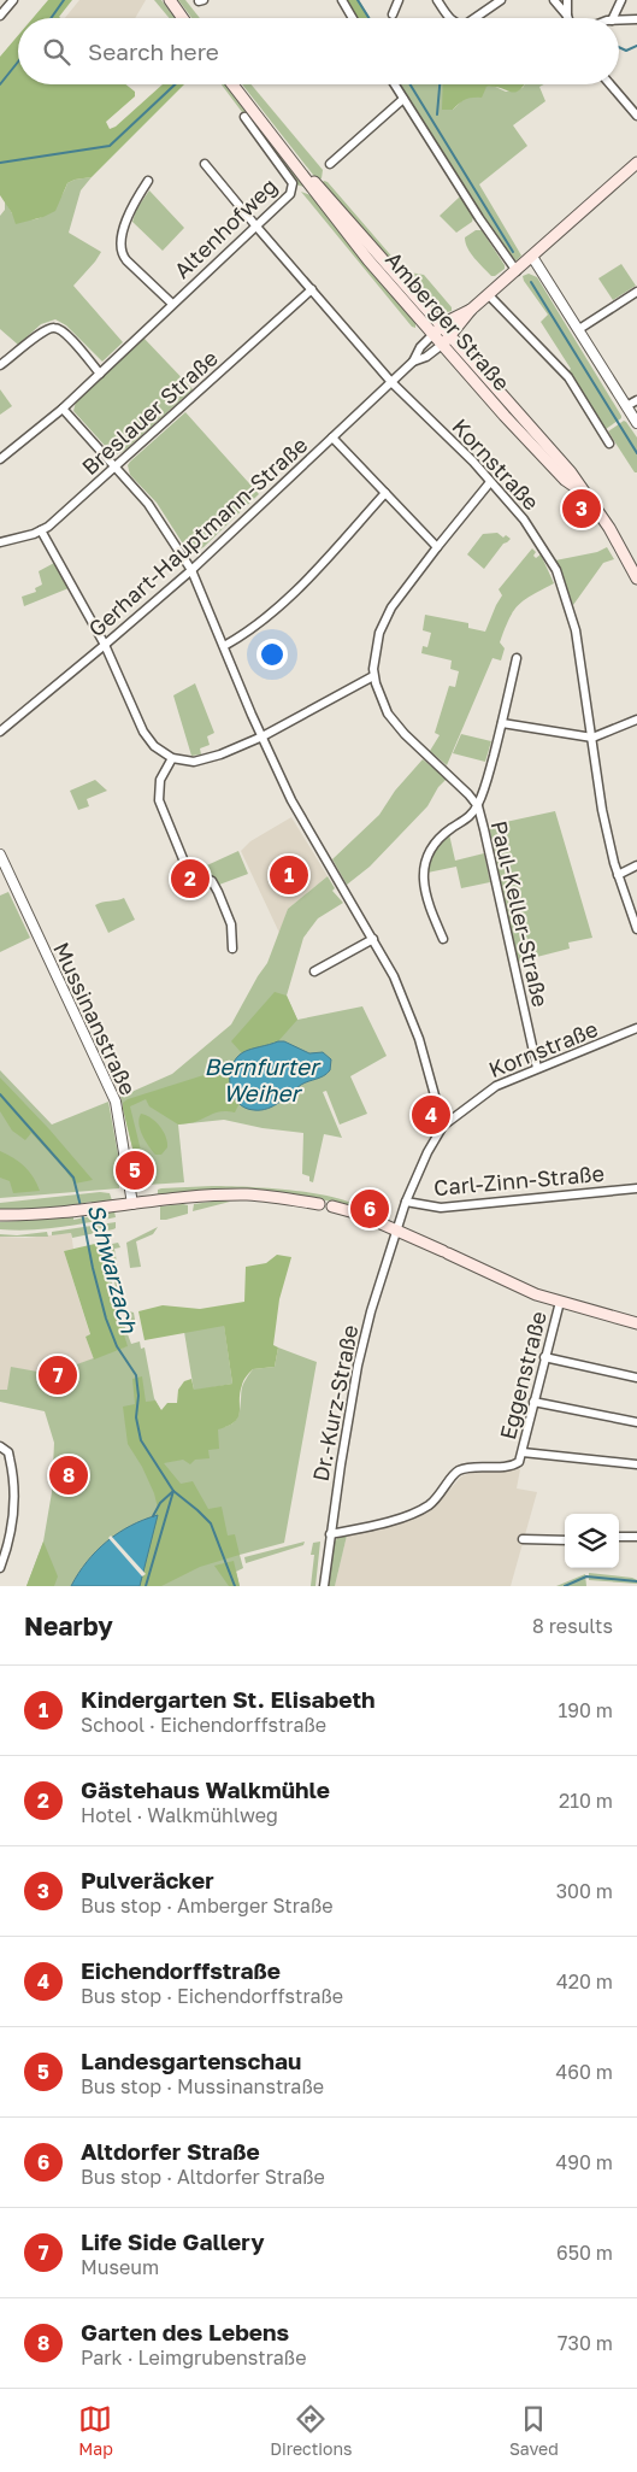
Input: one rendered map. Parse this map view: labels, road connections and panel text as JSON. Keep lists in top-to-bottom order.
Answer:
{
  "streets": {
    "main road": ["Amberger Straße"],
    "street": [
      "Altenhofweg",
      "Breslauer Straße",
      "Kornstraße",
      "Gerhart-Hauptmann-Straße",
      "Paul-Keller-Straße",
      "Mussinanstraße",
      "Carl-Zinn-Straße",
      "Eggenstraße",
      "Dr.-Kurz-Straße"
    ]
  },
  "crossings": [
    ["Altenhofweg", "Kornstraße"],
    ["Amberger Straße", "Gerhart-Hauptmann-Straße"],
    ["Breslauer Straße", "Kornstraße"],
    ["Kornstraße", "Gerhart-Hauptmann-Straße"],
    ["Kornstraße", "Paul-Keller-Straße"],
    ["Kornstraße", "Carl-Zinn-Straße"],
    ["Kornstraße", "Dr.-Kurz-Straße"],
    ["Eggenstraße", "Dr.-Kurz-Straße"]
  ],
  "water": ["Bernfurter Weiher", "Schwarzach"],
  "page": {
    "search": "Search here",
    "pins": [
      "3",
      "1",
      "2",
      "4",
      "5",
      "6",
      "7",
      "8"
    ],
    "heading": ["Nearby", "8 results"],
    "list": [
      {
        "mark": "1",
        "name": "Kindergarten St. Elisabeth",
        "note": "School · Eichendorffstraße",
        "value": "190 m"
      },
      {
        "mark": "2",
        "name": "Gästehaus Walkmühle",
        "note": "Hotel · Walkmühlweg",
        "value": "210 m"
      },
      {
        "mark": "3",
        "name": "Pulveräcker",
        "note": "Bus stop · Amberger Straße",
        "value": "300 m"
      },
      {
        "mark": "4",
        "name": "Eichendorffstraße",
        "note": "Bus stop · Eichendorffstraße",
        "value": "420 m"
      },
      {
        "mark": "5",
        "name": "Landesgartenschau",
        "note": "Bus stop · Mussinanstraße",
        "value": "460 m"
      },
      {
        "mark": "6",
        "name": "Altdorfer Straße",
        "note": "Bus stop · Altdorfer Straße",
        "value": "490 m"
      },
      {
        "mark": "7",
        "name": "Life Side Gallery",
        "note": "Museum",
        "value": "650 m"
      },
      {
        "mark": "8",
        "name": "Garten des Lebens",
        "note": "Park · Leimgrubenstraße",
        "value": "730 m"
      }
    ],
    "nav": ["Map", "Directions", "Saved"]
  }
}
